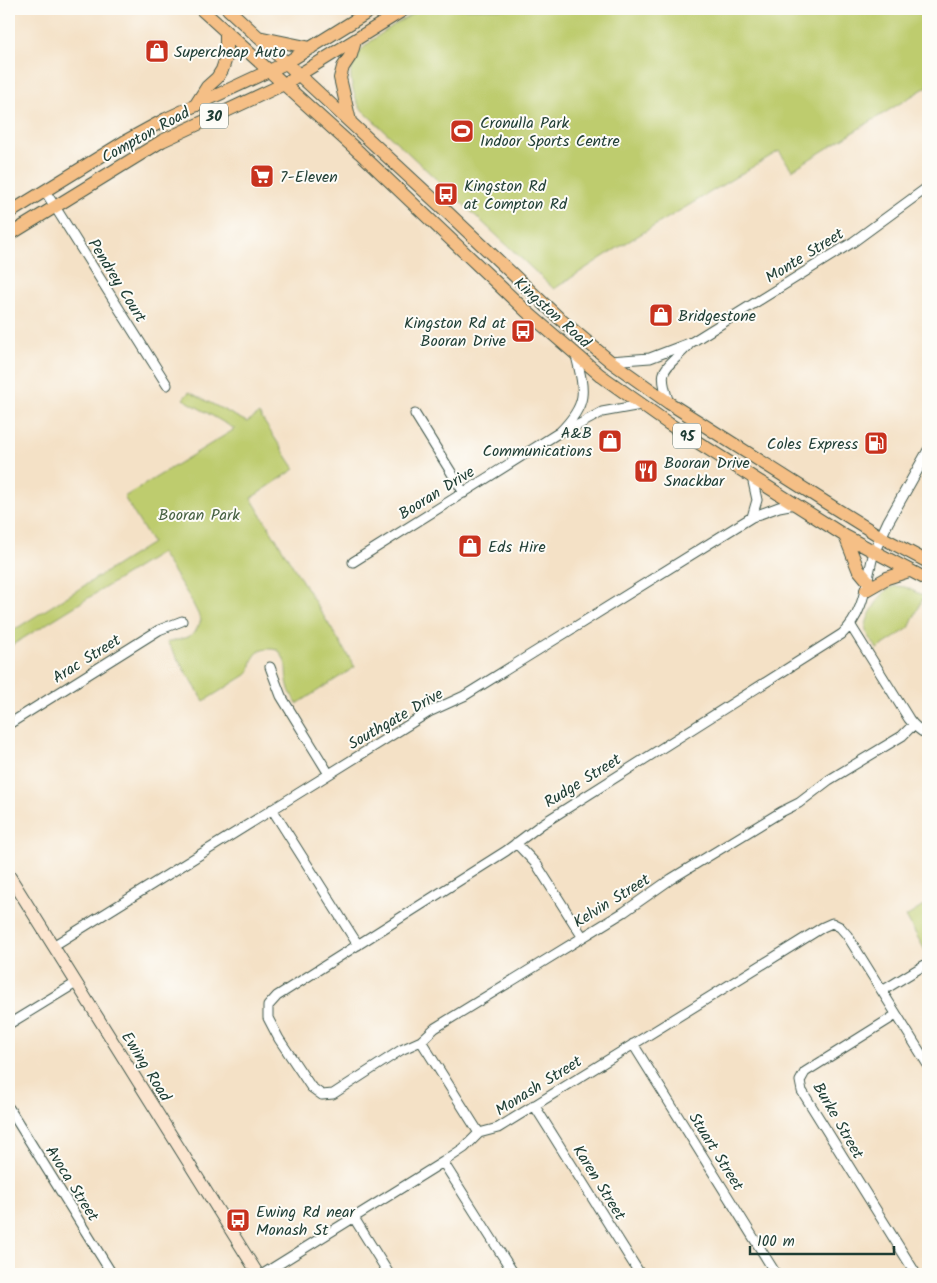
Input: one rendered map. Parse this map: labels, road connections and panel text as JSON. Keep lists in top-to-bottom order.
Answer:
{
  "streets": {
    "main road": [
      "30",
      "Compton Road",
      "Kingston Road",
      "95",
      "Ewing Road"
    ],
    "street": [
      "Monte Street",
      "Pendrey Court",
      "Booran Drive",
      "Arac Street",
      "Southgate Drive",
      "Rudge Street",
      "Kelvin Street",
      "Monash Street",
      "Burke Street",
      "Stuart Street",
      "Karen Street",
      "Avoca Street"
    ]
  },
  "crossings": [
    ["Compton Road", "Pendrey Court"],
    ["Compton Road", "Kingston Road"],
    ["Monte Street", "Kingston Road"],
    ["Kingston Road", "Booran Drive"],
    ["Kingston Road", "Southgate Drive"],
    ["Kingston Road", "Rudge Street"],
    ["Southgate Drive", "Ewing Road"],
    ["Rudge Street", "Kelvin Street"],
    ["Monash Street", "Stuart Street"],
    ["Monash Street", "Karen Street"]
  ],
  "parks": ["Booran Park"],
  "places": {
    "shop": [
      "Supercheap Auto",
      "Bridgestone",
      "A&B Communications",
      "Eds Hire"
    ],
    "sports": ["Cronulla Park Indoor Sports Centre"],
    "supermarket": ["7-Eleven"],
    "bus stop": ["Kingston Rd at Compton Rd", "Kingston Rd at Booran Drive", "Ewing Rd near Monash St"],
    "fuel station": ["Coles Express"],
    "restaurant": ["Booran Drive Snackbar"]
  },
  "scale_bar": "100 m"
}
